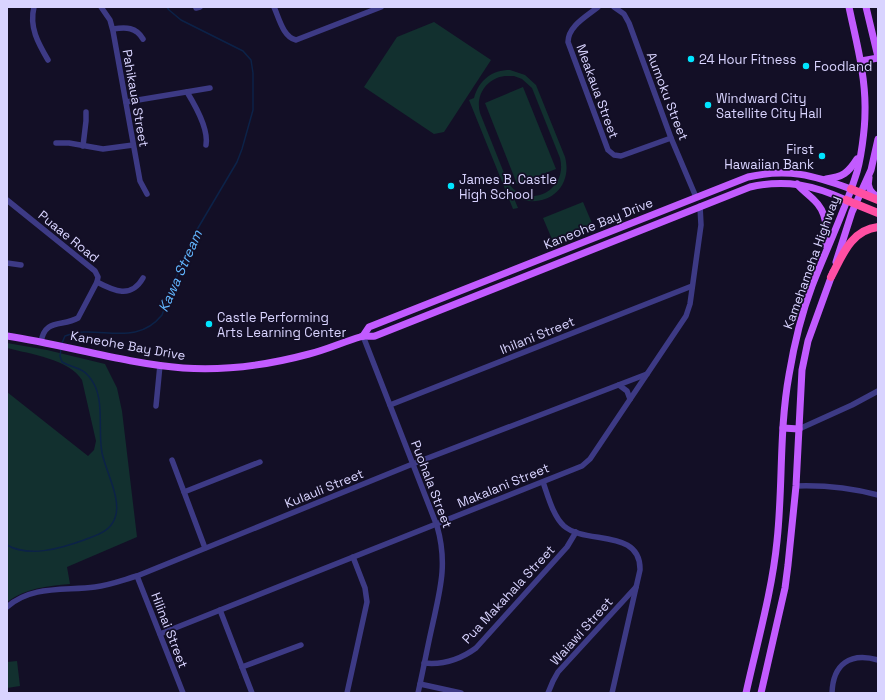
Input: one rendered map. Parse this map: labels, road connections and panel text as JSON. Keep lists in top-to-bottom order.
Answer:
{
  "streets": {
    "main road": ["Kaneohe Bay Drive", "Kamehameha Highway"],
    "street": [
      "Meakaua Street",
      "Aumoku Street",
      "Pahikaua Street",
      "Puaae Road",
      "Ihilani Street",
      "Puohala Street",
      "Makalani Street",
      "Kulauli Street",
      "Pua Makahala Street",
      "Hilinai Street",
      "Waiawi Street"
    ]
  },
  "crossings": [
    ["Meakaua Street", "Aumoku Street"],
    ["Aumoku Street", "Kaneohe Bay Drive"],
    ["Kaneohe Bay Drive", "Puaae Road"],
    ["Kaneohe Bay Drive", "Kamehameha Highway"],
    ["Kaneohe Bay Drive", "Puohala Street"],
    ["Kaneohe Bay Drive", "Makalani Street"],
    ["Ihilani Street", "Puohala Street"],
    ["Ihilani Street", "Makalani Street"],
    ["Puohala Street", "Makalani Street"],
    ["Puohala Street", "Kulauli Street"],
    ["Puohala Street", "Pua Makahala Street"],
    ["Makalani Street", "Kulauli Street"],
    ["Makalani Street", "Hilinai Street"],
    ["Kulauli Street", "Hilinai Street"]
  ],
  "water": ["Kawa Stream"],
  "places": [
    "24 Hour Fitness",
    "Foodland",
    "Windward City Satellite City Hall",
    "First Hawaiian Bank",
    "James B. Castle High School",
    "Castle Performing Arts Learning Center"
  ]
}
